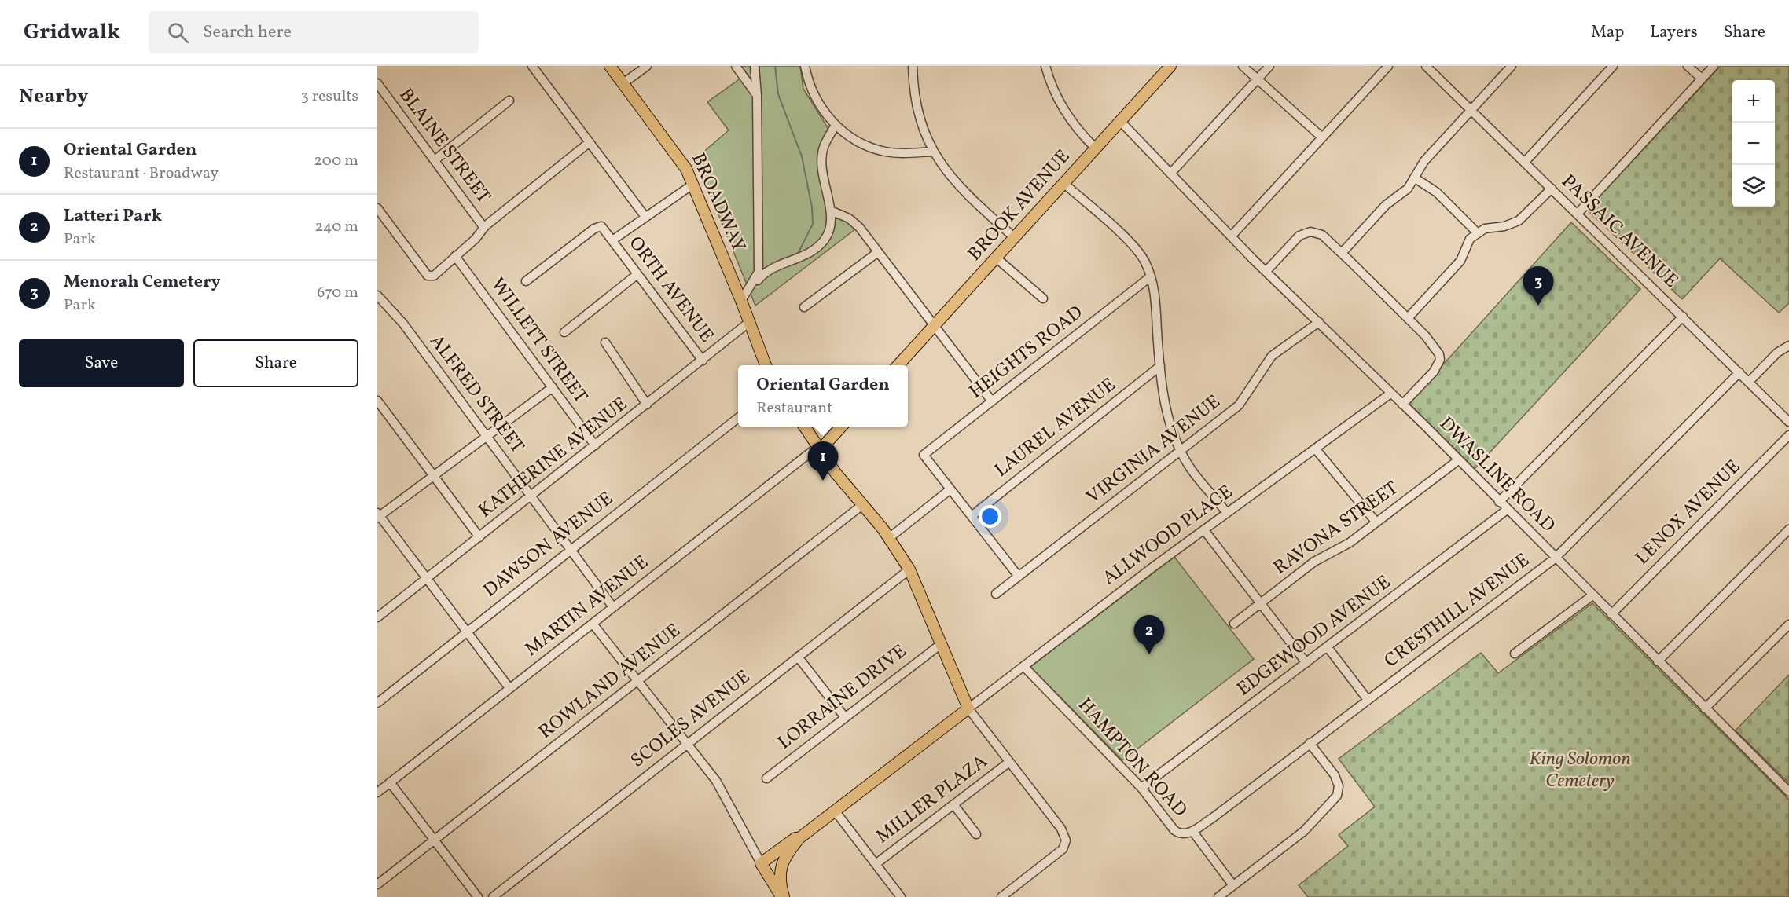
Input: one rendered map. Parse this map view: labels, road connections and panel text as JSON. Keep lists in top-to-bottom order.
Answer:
{
  "streets": {
    "main road": ["BROADWAY", "BROOK AVENUE"],
    "street": [
      "BLAINE STREET",
      "PASSAIC AVENUE",
      "ORTH AVENUE",
      "WILLETT STREET",
      "HEIGHTS ROAD",
      "ALFRED STREET",
      "LAUREL AVENUE",
      "VIRGINIA AVENUE",
      "KATHERINE AVENUE",
      "DWASLINE ROAD",
      "LENOX AVENUE",
      "RAVONA STREET",
      "ALLWOOD PLACE",
      "DAWSON AVENUE",
      "MARTIN AVENUE",
      "CRESTHILL AVENUE",
      "EDGEWOOD AVENUE",
      "ROWLAND AVENUE",
      "LORRAINE DRIVE",
      "SCOLES AVENUE",
      "HAMPTON ROAD",
      "MILLER PLAZA"
    ]
  },
  "crossings": [
    ["BROADWAY", "KATHERINE AVENUE"],
    ["BROOK AVENUE", "DWASLINE ROAD"],
    ["PASSAIC AVENUE", "CRESTHILL AVENUE"],
    ["ORTH AVENUE", "KATHERINE AVENUE"],
    ["WILLETT STREET", "KATHERINE AVENUE"],
    ["ALFRED STREET", "KATHERINE AVENUE"],
    ["ALFRED STREET", "DAWSON AVENUE"],
    ["ALFRED STREET", "MARTIN AVENUE"],
    ["VIRGINIA AVENUE", "DWASLINE ROAD"],
    ["DWASLINE ROAD", "LENOX AVENUE"],
    ["DWASLINE ROAD", "RAVONA STREET"],
    ["DWASLINE ROAD", "ALLWOOD PLACE"],
    ["DWASLINE ROAD", "CRESTHILL AVENUE"],
    ["DWASLINE ROAD", "EDGEWOOD AVENUE"],
    ["ALLWOOD PLACE", "HAMPTON ROAD"],
    ["CRESTHILL AVENUE", "HAMPTON ROAD"],
    ["EDGEWOOD AVENUE", "HAMPTON ROAD"]
  ],
  "parks": ["King Solomon Cemetery"],
  "page": {
    "header": "Gridwalk",
    "search": "Search here",
    "nav": ["Map", "Layers", "Share"],
    "heading": ["Nearby", "3 results"],
    "map_buttons": ["+", "−"],
    "list": [
      {
        "mark": "1",
        "name": "Oriental Garden",
        "note": "Restaurant · Broadway",
        "value": "200 m"
      },
      {
        "mark": "2",
        "name": "Latteri Park",
        "note": "Park",
        "value": "240 m"
      },
      {
        "mark": "3",
        "name": "Menorah Cemetery",
        "note": "Park",
        "value": "670 m"
      }
    ],
    "pins": ["3", "1", "2"],
    "buttons": ["Save", "Share"],
    "popup": ["Oriental Garden", "Restaurant"]
  }
}
